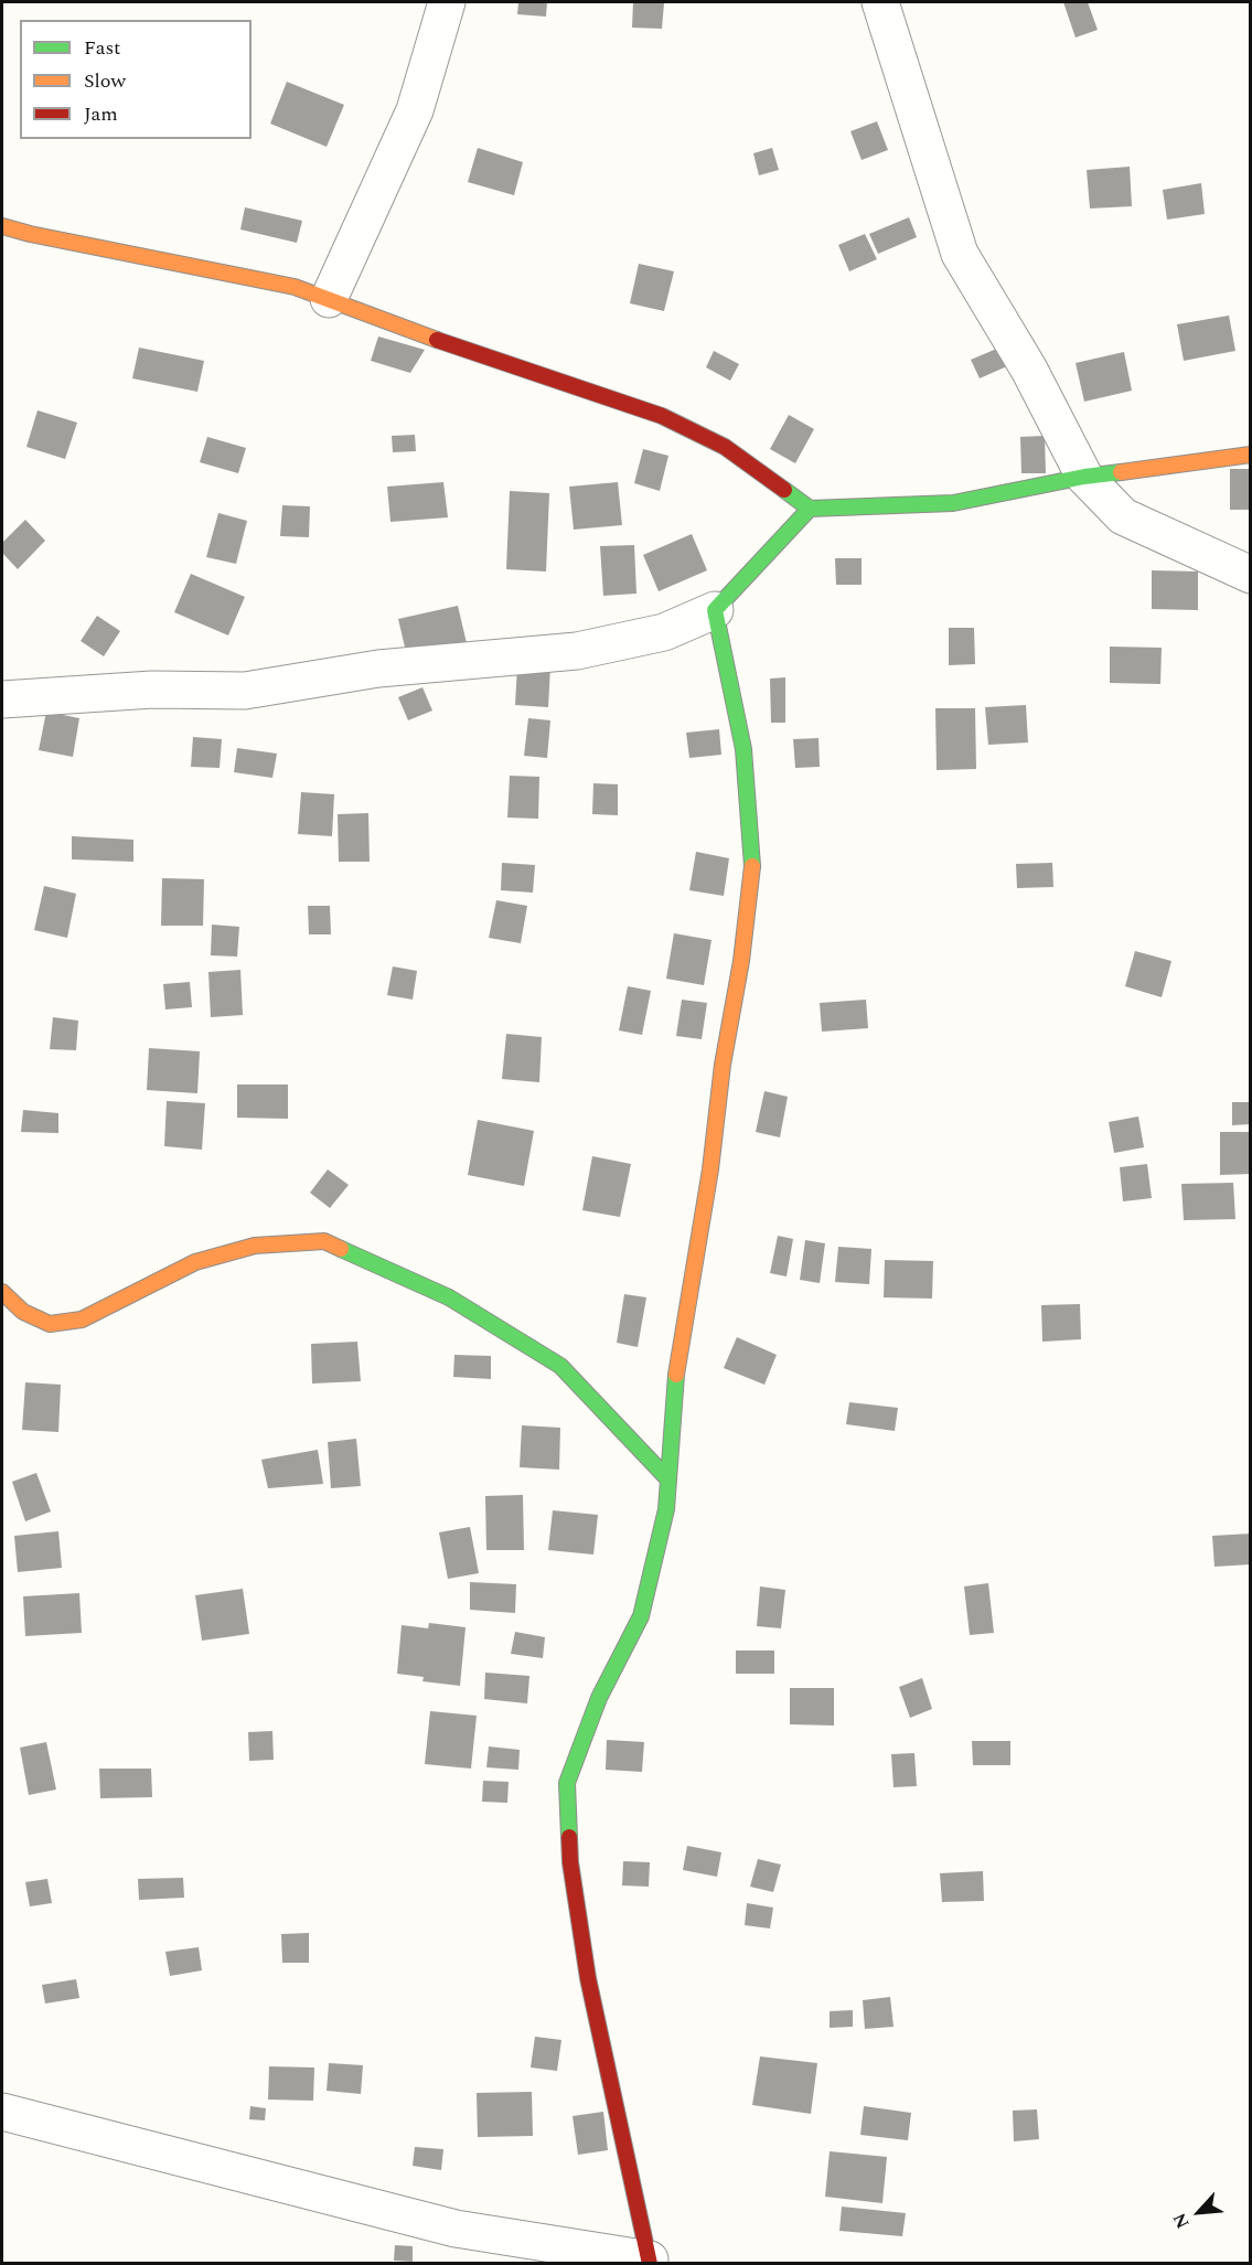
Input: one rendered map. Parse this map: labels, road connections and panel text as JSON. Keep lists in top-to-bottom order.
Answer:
{
  "legend": ["Fast", "Slow", "Jam"],
  "north": "bottom left"
}
